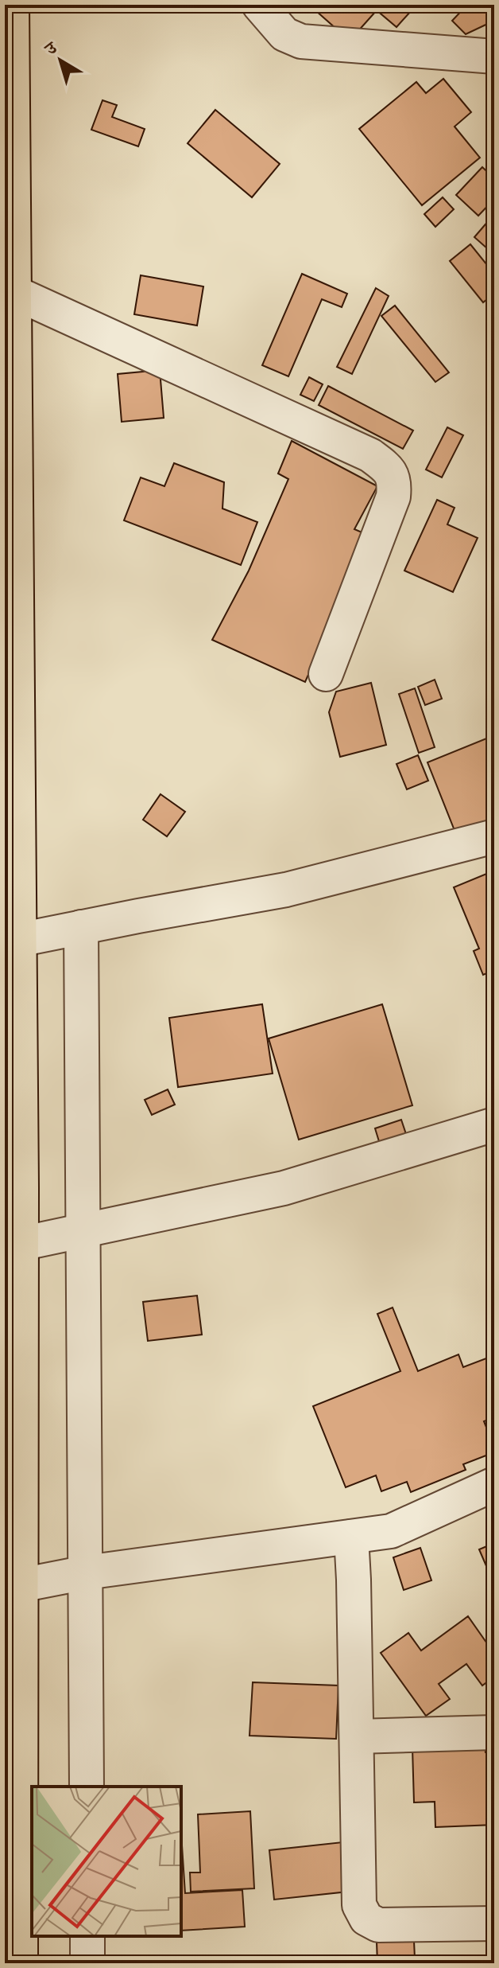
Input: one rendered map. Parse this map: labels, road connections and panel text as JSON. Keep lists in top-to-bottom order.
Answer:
{
  "north": "top left"
}
